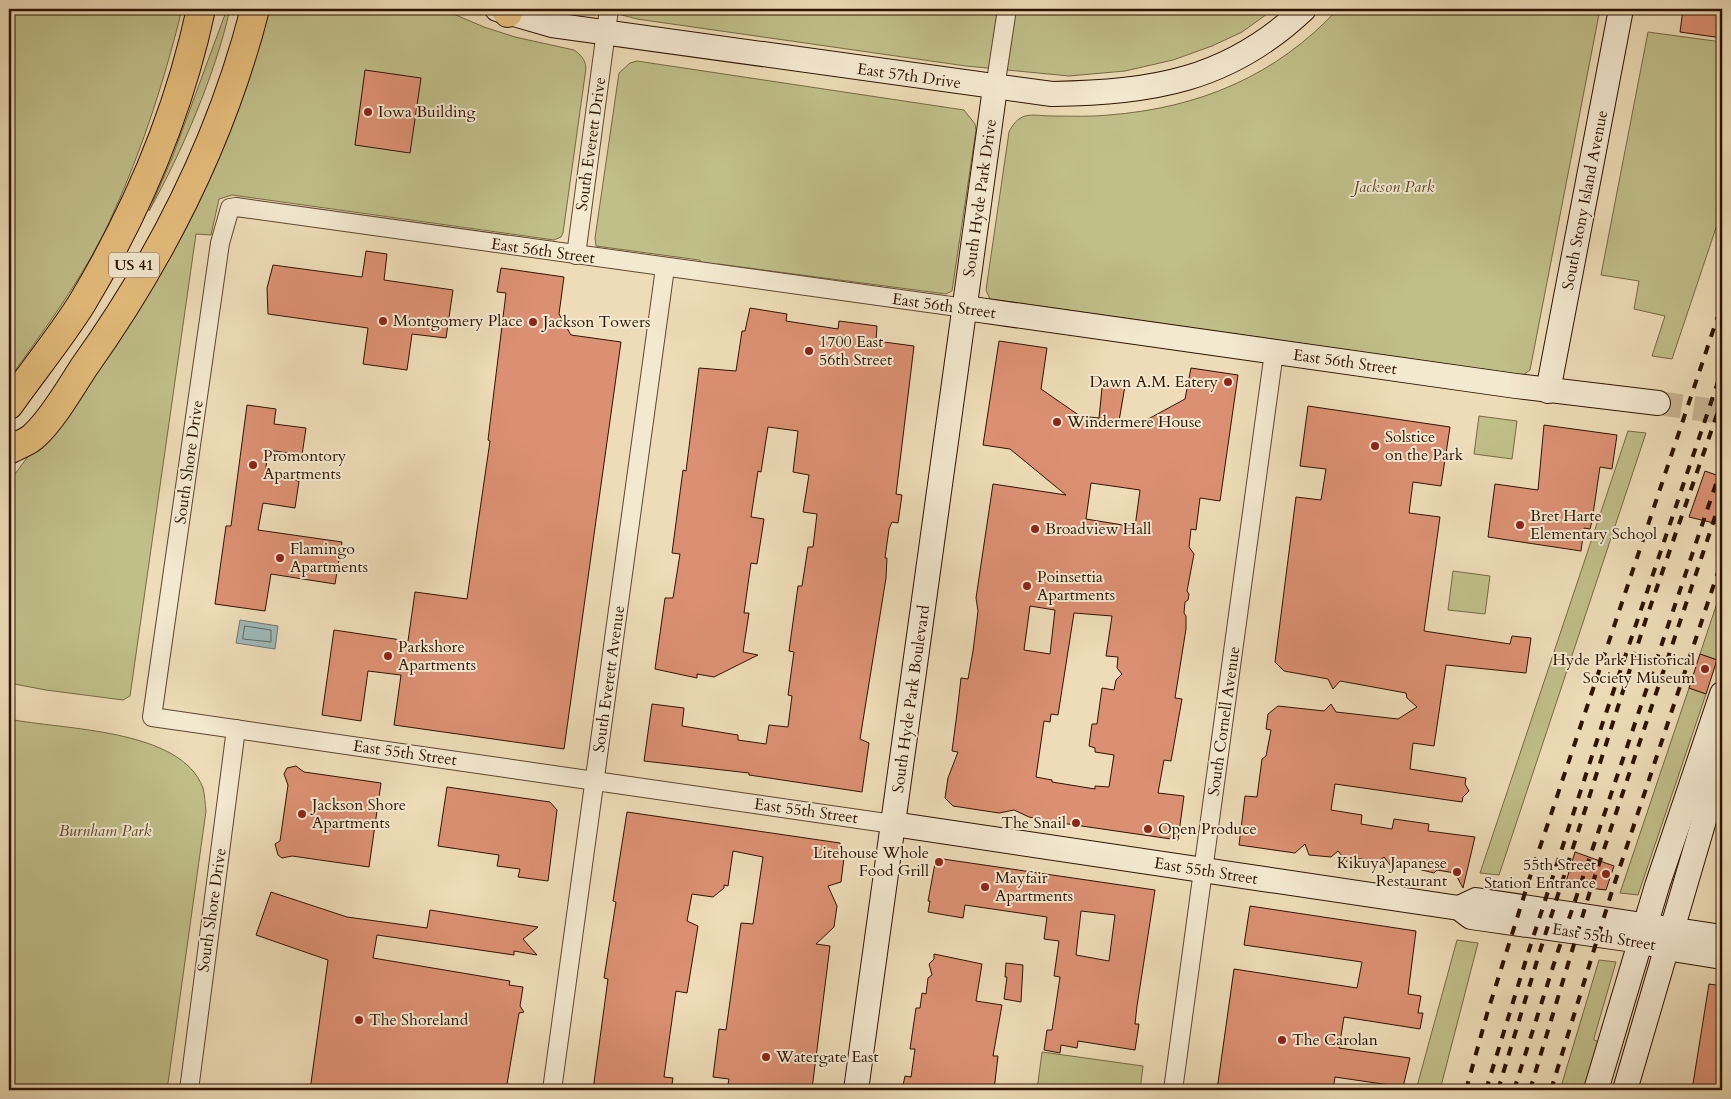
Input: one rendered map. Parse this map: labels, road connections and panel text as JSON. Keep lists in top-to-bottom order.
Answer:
{
  "streets": {
    "highway": ["US 41"],
    "main road": [
      "East 57th Drive",
      "South Hyde Park Drive",
      "South Stony Island Avenue",
      "East 56th Street",
      "South Hyde Park Boulevard",
      "East 55th Street"
    ],
    "street": [
      "South Everett Drive",
      "South Shore Drive",
      "South Everett Avenue",
      "South Cornell Avenue"
    ]
  },
  "crossings": [
    ["East 57th Drive", "South Everett Drive"],
    ["East 57th Drive", "South Hyde Park Drive"],
    ["South Everett Drive", "East 56th Street"],
    ["South Hyde Park Drive", "East 56th Street"],
    ["South Hyde Park Drive", "South Hyde Park Boulevard"],
    ["South Stony Island Avenue", "East 56th Street"],
    ["East 56th Street", "South Shore Drive"],
    ["East 56th Street", "South Everett Avenue"],
    ["East 56th Street", "South Hyde Park Boulevard"],
    ["East 56th Street", "South Cornell Avenue"],
    ["South Shore Drive", "East 55th Street"],
    ["South Everett Avenue", "East 55th Street"],
    ["South Hyde Park Boulevard", "East 55th Street"],
    ["South Cornell Avenue", "East 55th Street"]
  ],
  "parks": ["Jackson Park", "Burnham Park"],
  "places": [
    "Iowa Building",
    "Montgomery Place",
    "Jackson Towers",
    "1700 East 56th Street",
    "Dawn A.M. Eatery",
    "Windermere House",
    "Solstice on the Park",
    "Promontory Apartments",
    "Bret Harte Elementary School",
    "Broadview Hall",
    "Flamingo Apartments",
    "Poinsettia Apartments",
    "Parkshore Apartments",
    "Hyde Park Historical Society Museum",
    "Jackson Shore Apartments",
    "The Snail",
    "Open Produce",
    "Litehouse Whole Food Grill",
    "Kikuya Japanese Restaurant",
    "55th Street Station Entrance",
    "Mayfair Apartments",
    "The Shoreland",
    "The Carolan",
    "Watergate East"
  ]
}
